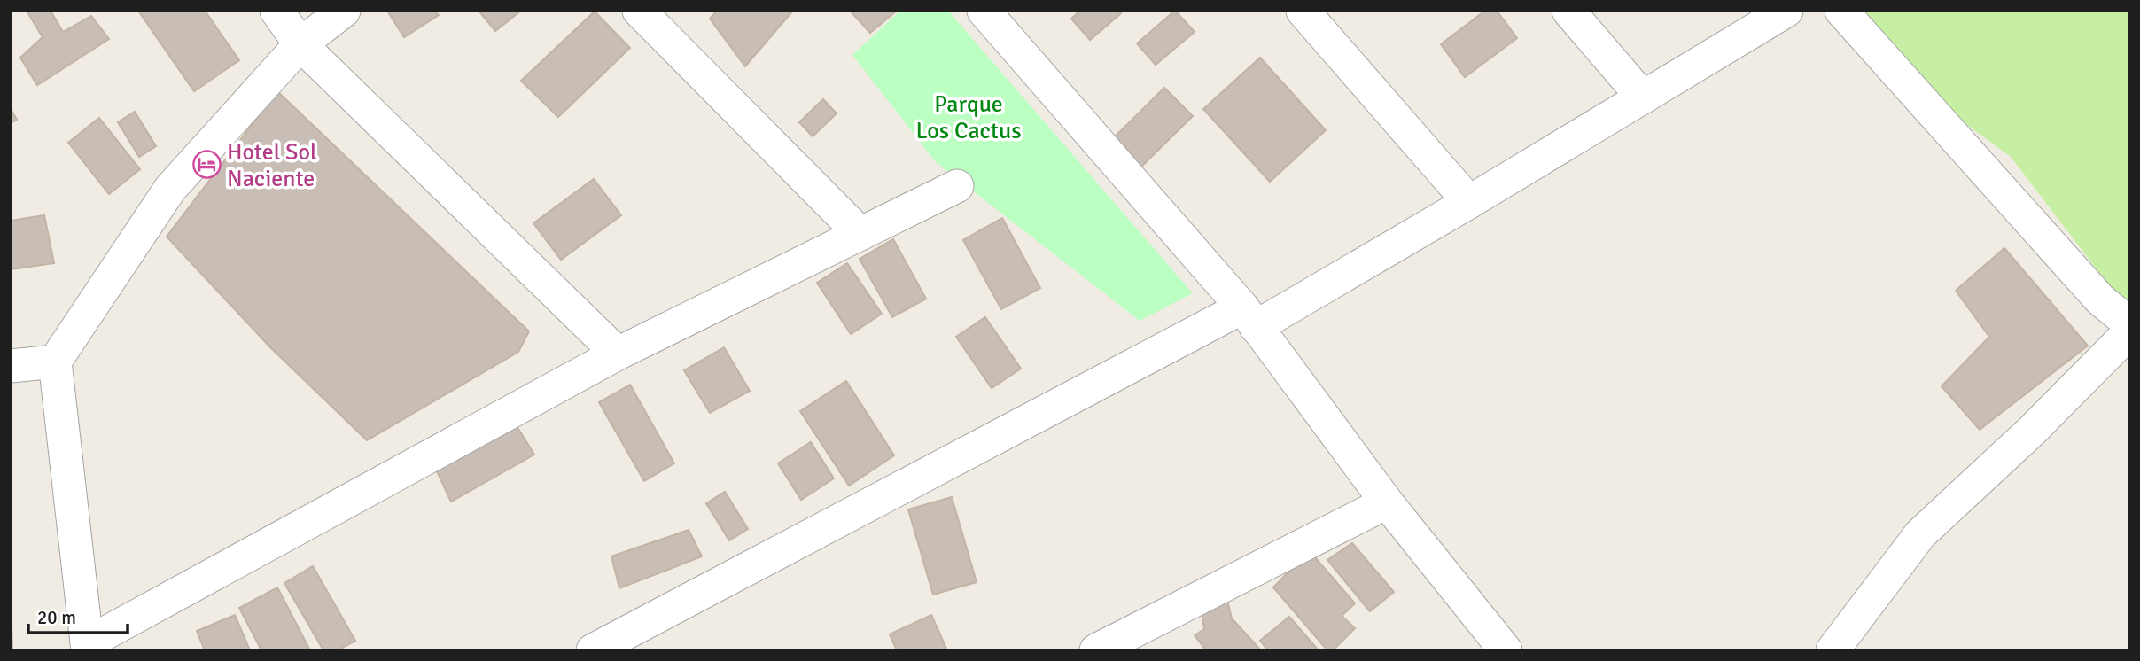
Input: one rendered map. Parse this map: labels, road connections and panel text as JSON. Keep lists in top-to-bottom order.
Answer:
{
  "parks": ["Parque Los Cactus"],
  "places": {
    "hotel": ["Hotel Sol Naciente"]
  },
  "scale_bar": "20 m"
}
